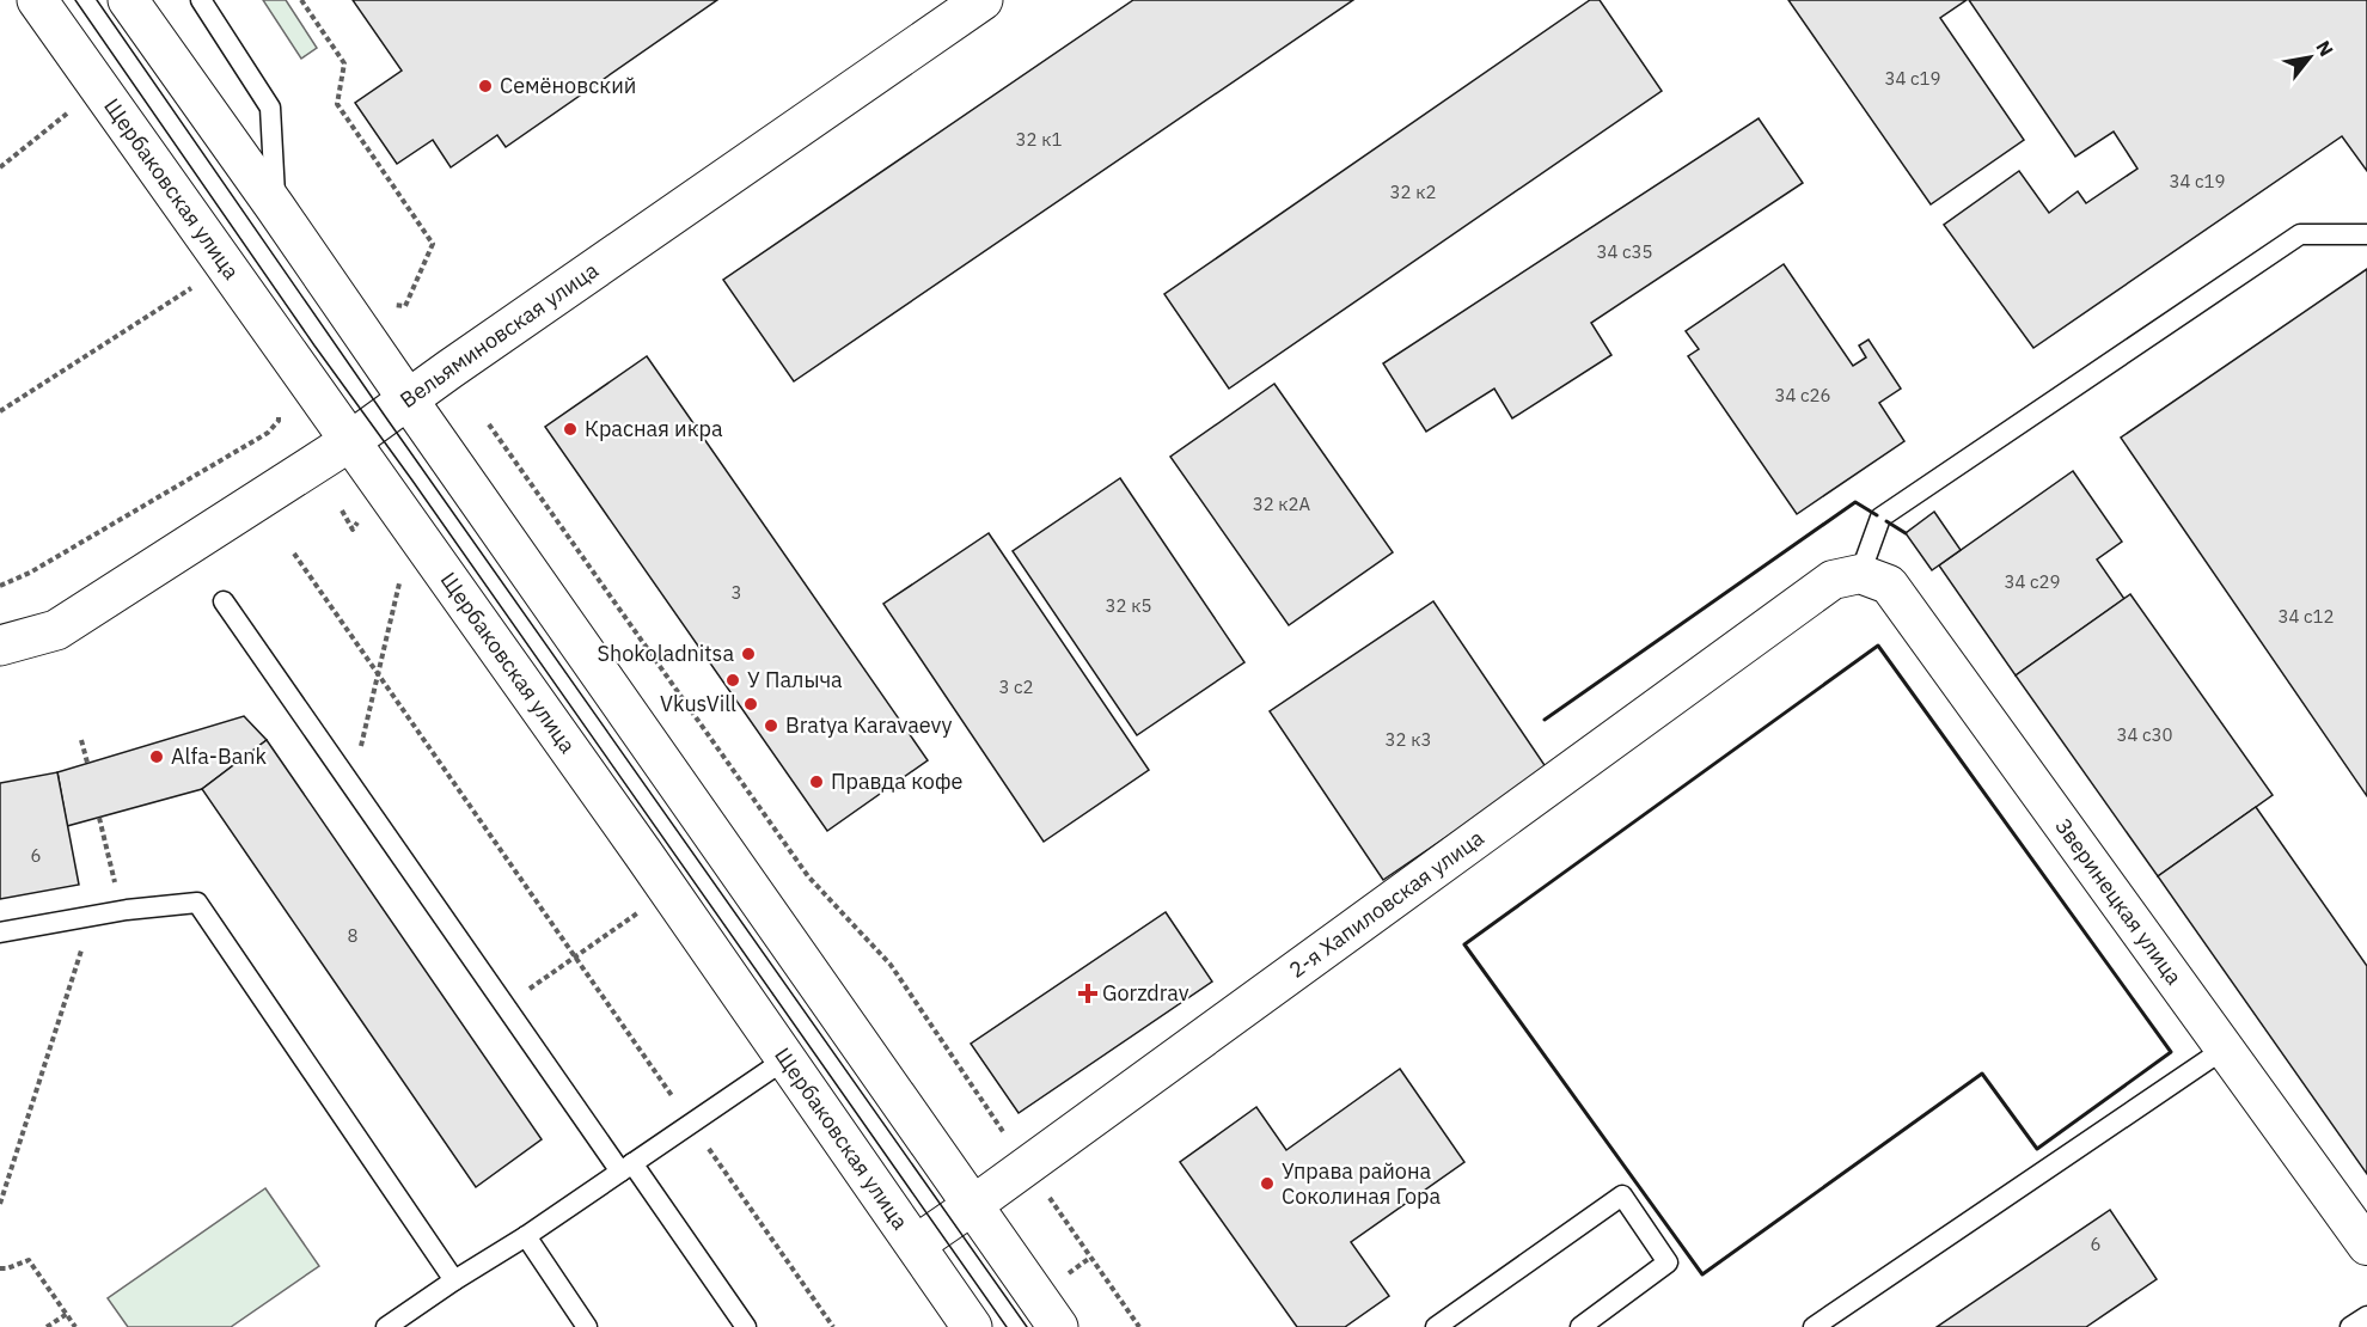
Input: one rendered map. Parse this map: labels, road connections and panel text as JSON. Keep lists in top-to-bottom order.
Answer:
{
  "streets": {
    "main road": ["Щербаковская улица", "Вельяминовская улица"],
    "street": ["Зверинецкая улица", "2-я Хапиловская улица"]
  },
  "crossings": [
    ["Щербаковская улица", "Вельяминовская улица"],
    ["Щербаковская улица", "2-я Хапиловская улица"],
    ["Зверинецкая улица", "2-я Хапиловская улица"]
  ],
  "places": {
    "other": [
      "Семёновский",
      "Красная икра",
      "Shokoladnitsa",
      "У Палыча",
      "VkusVill",
      "Bratya Karavaevy",
      "Alfa-Bank",
      "Правда кофе",
      "Управа района Соколиная Гора"
    ],
    "health": ["Gorzdrav"]
  },
  "house_numbers": [
    "34 с19",
    "32 к1",
    "34 с19",
    "32 к2",
    "34 с35",
    "34 с26",
    "32 к2А",
    "34 с29",
    "3",
    "32 к5",
    "34 с12",
    "3 c2",
    "34 с30",
    "32 к3",
    "6",
    "8",
    "6"
  ],
  "north": "top right"
}
